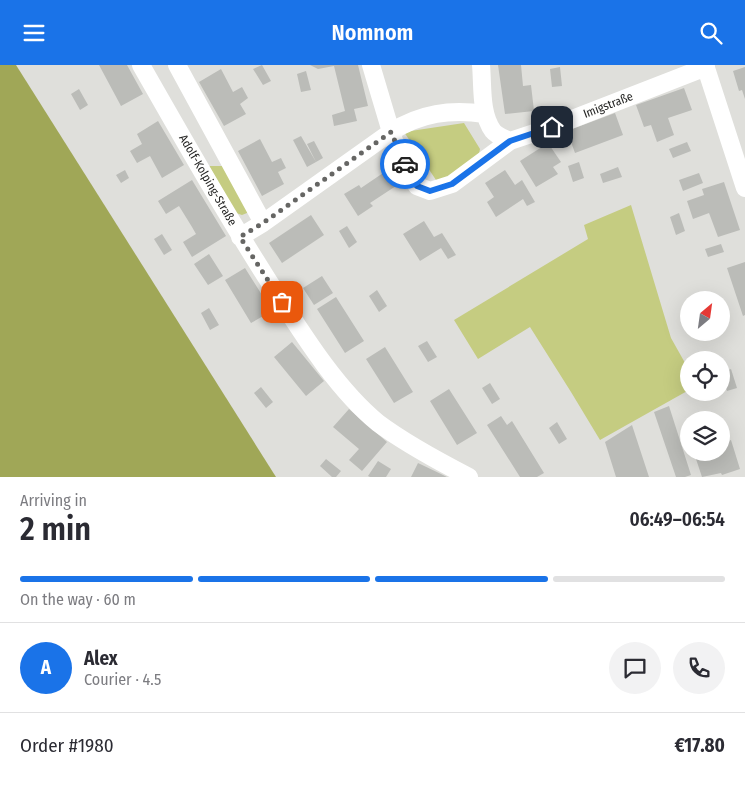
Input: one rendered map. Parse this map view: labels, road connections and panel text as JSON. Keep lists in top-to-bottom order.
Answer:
{
  "streets": {
    "street": ["Imigstraße", "Adolf-Kolping-Straße"]
  },
  "north": "top right",
  "page": {
    "header": "Nomnom",
    "heading": ["2 min", "Arriving in", "06:49–06:54"],
    "panel": [
      "Alex",
      "Courier · 4.5",
      "Order #1980",
      "€17.80"
    ],
    "bar": "On the way · 60 m",
    "round": "A"
  }
}
